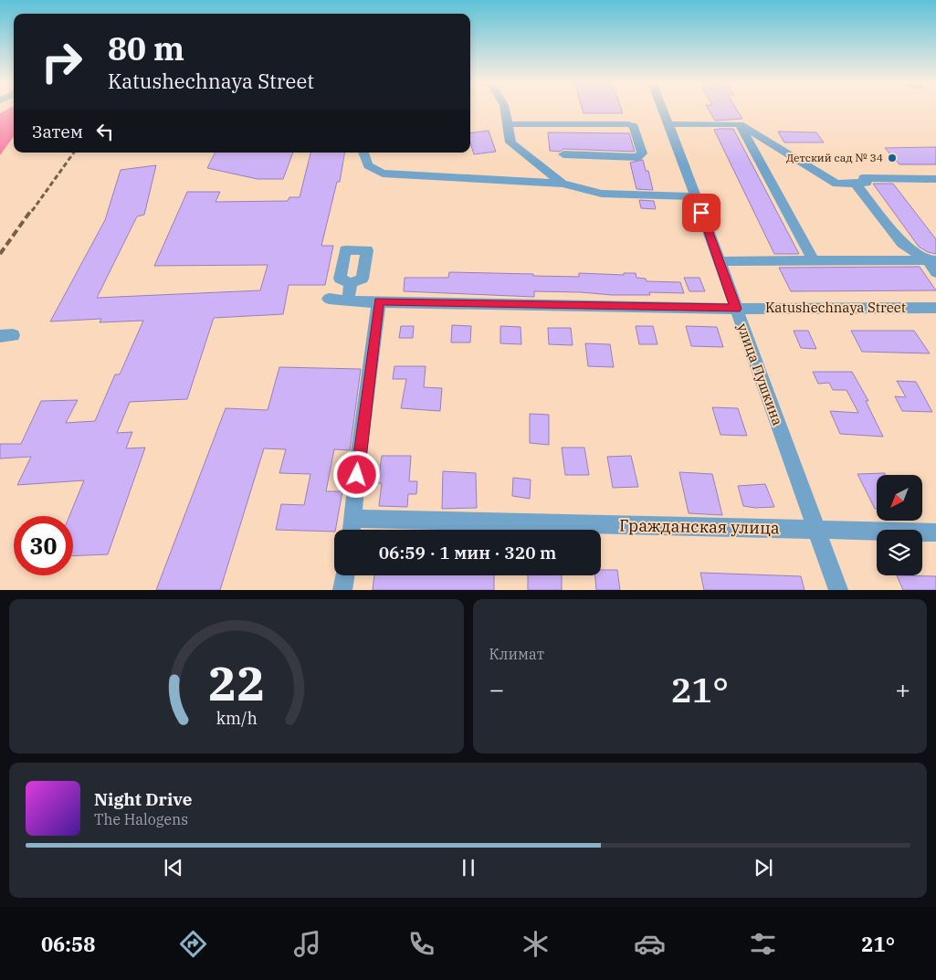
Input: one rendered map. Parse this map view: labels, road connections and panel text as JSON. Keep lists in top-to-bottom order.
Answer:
{
  "streets": {
    "street": ["Katushechnaya Street", "улица Пушкина", "Гражданская улица"]
  },
  "crossings": [
    ["Katushechnaya Street", "улица Пушкина"],
    ["улица Пушкина", "Гражданская улица"]
  ],
  "places": ["Детский сад № 34"],
  "north": "bottom left",
  "page": {
    "turn": ["80 m", "Katushechnaya Street"],
    "then": "Затем",
    "limit": "30",
    "trip": "06:59 · 1 мин · 320 m",
    "tile": "Климат",
    "heat": ["−", "21°", "+"],
    "song": ["Night Drive", "The Halogens"],
    "tabs": ["06:58", "21°"],
    "gauge": ["22", "km/h"]
  }
}
